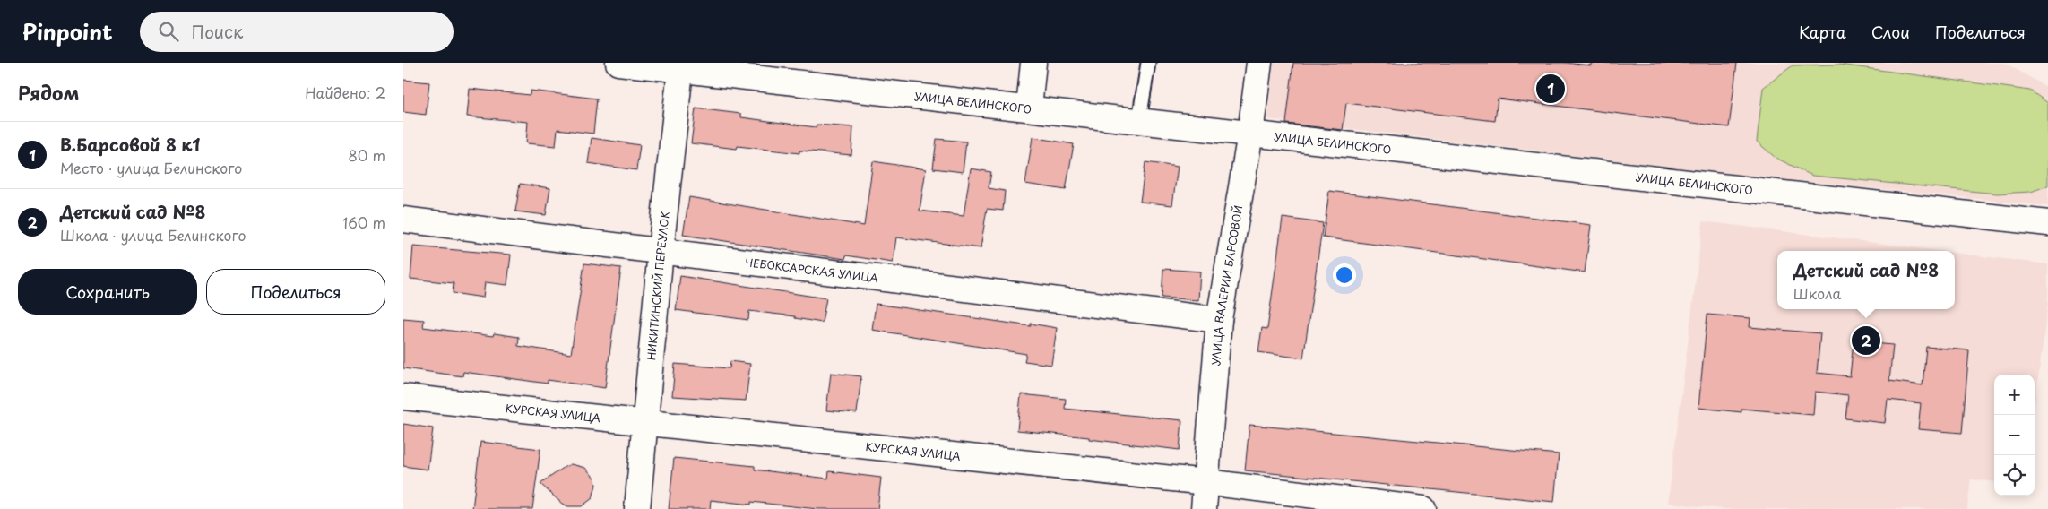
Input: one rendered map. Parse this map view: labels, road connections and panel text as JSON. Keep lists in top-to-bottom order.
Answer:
{
  "streets": {
    "street": [
      "УЛИЦА БЕЛИНСКОГО",
      "ЧЕБОКСАРСКАЯ УЛИЦА",
      "УЛИЦА ВАЛЕРИИ БАРСОВОЙ",
      "НИКИТИНСКИЙ ПЕРЕУЛОК",
      "КУРСКАЯ УЛИЦА"
    ]
  },
  "crossings": [
    ["УЛИЦА БЕЛИНСКОГО", "УЛИЦА ВАЛЕРИИ БАРСОВОЙ"],
    ["УЛИЦА БЕЛИНСКОГО", "НИКИТИНСКИЙ ПЕРЕУЛОК"],
    ["ЧЕБОКСАРСКАЯ УЛИЦА", "УЛИЦА ВАЛЕРИИ БАРСОВОЙ"],
    ["ЧЕБОКСАРСКАЯ УЛИЦА", "НИКИТИНСКИЙ ПЕРЕУЛОК"],
    ["УЛИЦА ВАЛЕРИИ БАРСОВОЙ", "КУРСКАЯ УЛИЦА"],
    ["НИКИТИНСКИЙ ПЕРЕУЛОК", "КУРСКАЯ УЛИЦА"]
  ],
  "page": {
    "header": "Pinpoint",
    "search": "Поиск",
    "nav": ["Карта", "Слои", "Поделиться"],
    "heading": ["Рядом", "Найдено: 2"],
    "pins": ["1", "2"],
    "list": [
      {
        "mark": "1",
        "name": "В.Барсовой 8 к1",
        "note": "Место · улица Белинского",
        "value": "80 m"
      },
      {
        "mark": "2",
        "name": "Детский сад №8",
        "note": "Школа · улица Белинского",
        "value": "160 m"
      }
    ],
    "popup": ["Детский сад №8", "Школа"],
    "buttons": ["Сохранить", "Поделиться"],
    "map_buttons": ["+", "−"]
  }
}
